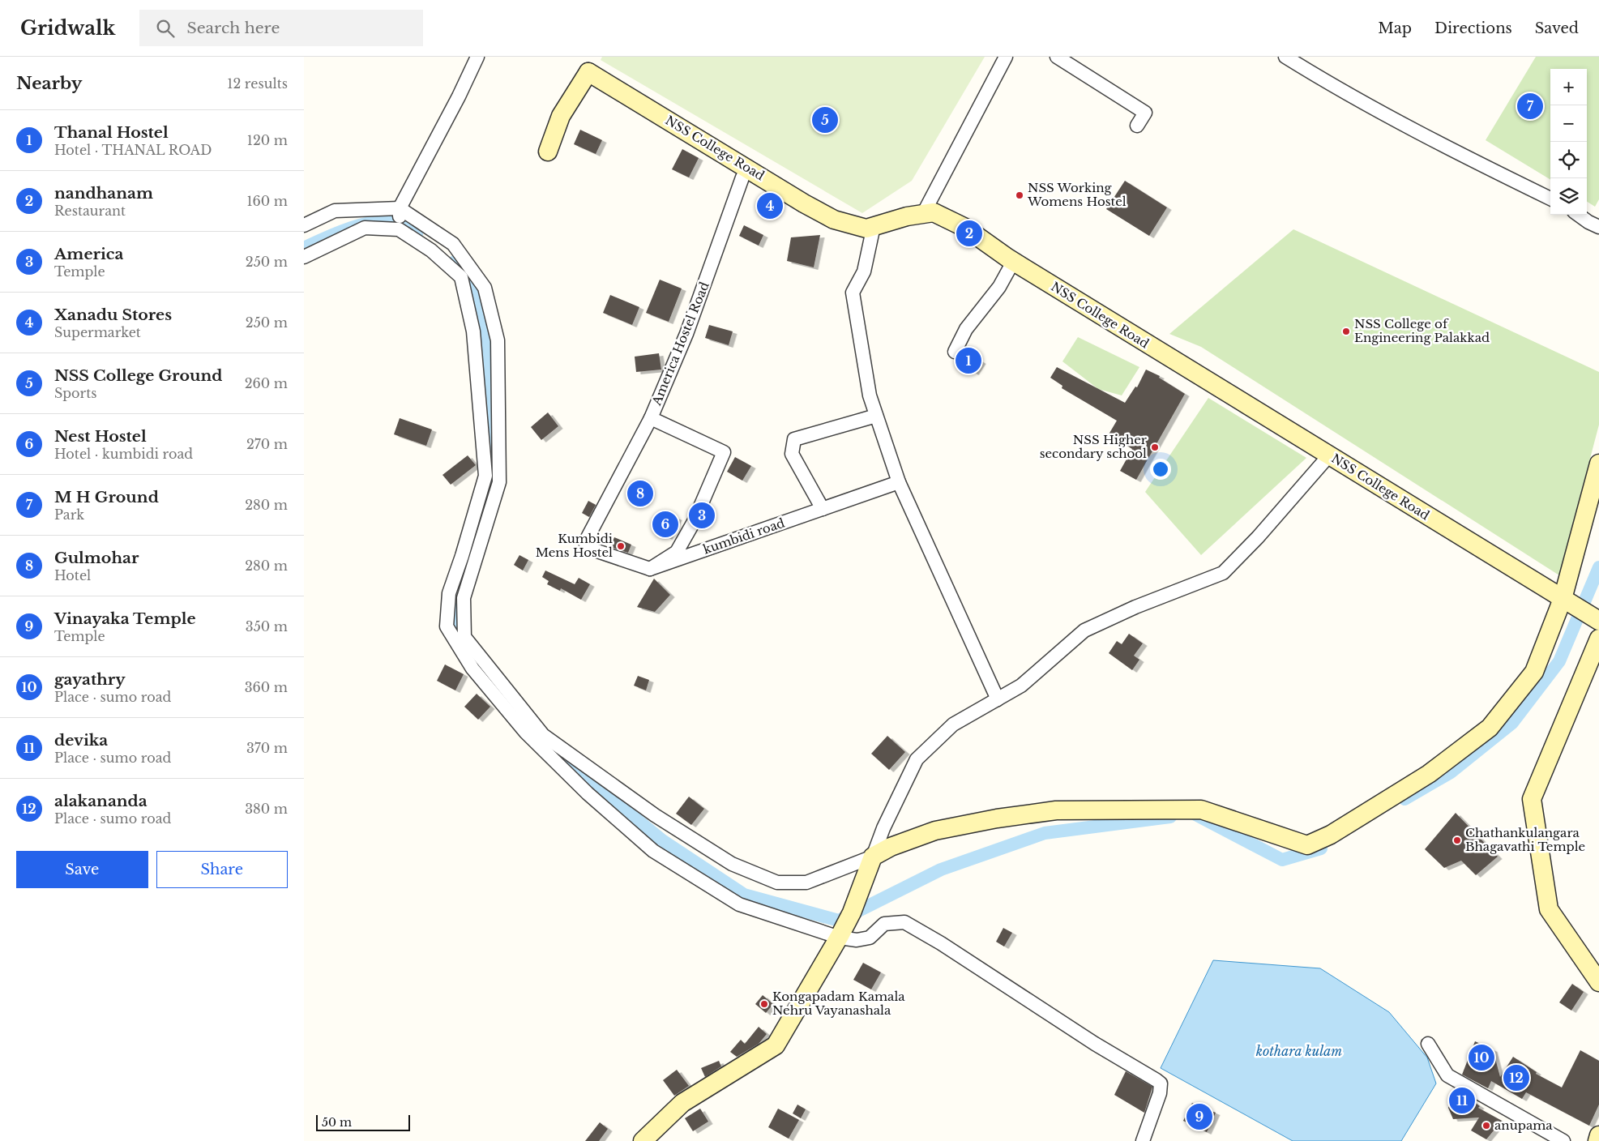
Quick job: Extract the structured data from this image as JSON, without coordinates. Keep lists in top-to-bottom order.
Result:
{
  "streets": {
    "main road": ["NSS College Road"],
    "street": ["America Hostel Road", "kumbidi road"]
  },
  "crossings": [
    ["NSS College Road", "America Hostel Road"],
    ["America Hostel Road", "kumbidi road"]
  ],
  "water": ["kothara kulam"],
  "places": [
    "NSS Working Womens Hostel",
    "NSS College of Engineering Palakkad",
    "NSS Higher secondary school",
    "Kumbidi Mens Hostel",
    "Chathankulangara Bhagavathi Temple",
    "Kongapadam Kamala Nehru Vayanashala",
    "anupama"
  ],
  "scale_bar": "50 m",
  "page": {
    "header": "Gridwalk",
    "search": "Search here",
    "nav": ["Map", "Directions", "Saved"],
    "heading": ["Nearby", "12 results"],
    "map_buttons": ["+", "−"],
    "pins": [
      "7",
      "5",
      "4",
      "2",
      "1",
      "8",
      "3",
      "6",
      "10",
      "12",
      "11",
      "9"
    ],
    "list": [
      {
        "mark": "1",
        "name": "Thanal Hostel",
        "note": "Hotel · THANAL ROAD",
        "value": "120 m"
      },
      {
        "mark": "2",
        "name": "nandhanam",
        "note": "Restaurant",
        "value": "160 m"
      },
      {
        "mark": "3",
        "name": "America",
        "note": "Temple",
        "value": "250 m"
      },
      {
        "mark": "4",
        "name": "Xanadu Stores",
        "note": "Supermarket",
        "value": "250 m"
      },
      {
        "mark": "5",
        "name": "NSS College Ground",
        "note": "Sports",
        "value": "260 m"
      },
      {
        "mark": "6",
        "name": "Nest Hostel",
        "note": "Hotel · kumbidi road",
        "value": "270 m"
      },
      {
        "mark": "7",
        "name": "M H Ground",
        "note": "Park",
        "value": "280 m"
      },
      {
        "mark": "8",
        "name": "Gulmohar",
        "note": "Hotel",
        "value": "280 m"
      },
      {
        "mark": "9",
        "name": "Vinayaka Temple",
        "note": "Temple",
        "value": "350 m"
      },
      {
        "mark": "10",
        "name": "gayathry",
        "note": "Place · sumo road",
        "value": "360 m"
      },
      {
        "mark": "11",
        "name": "devika",
        "note": "Place · sumo road",
        "value": "370 m"
      },
      {
        "mark": "12",
        "name": "alakananda",
        "note": "Place · sumo road",
        "value": "380 m"
      }
    ],
    "buttons": ["Save", "Share"],
    "scale": "50 m"
  }
}
